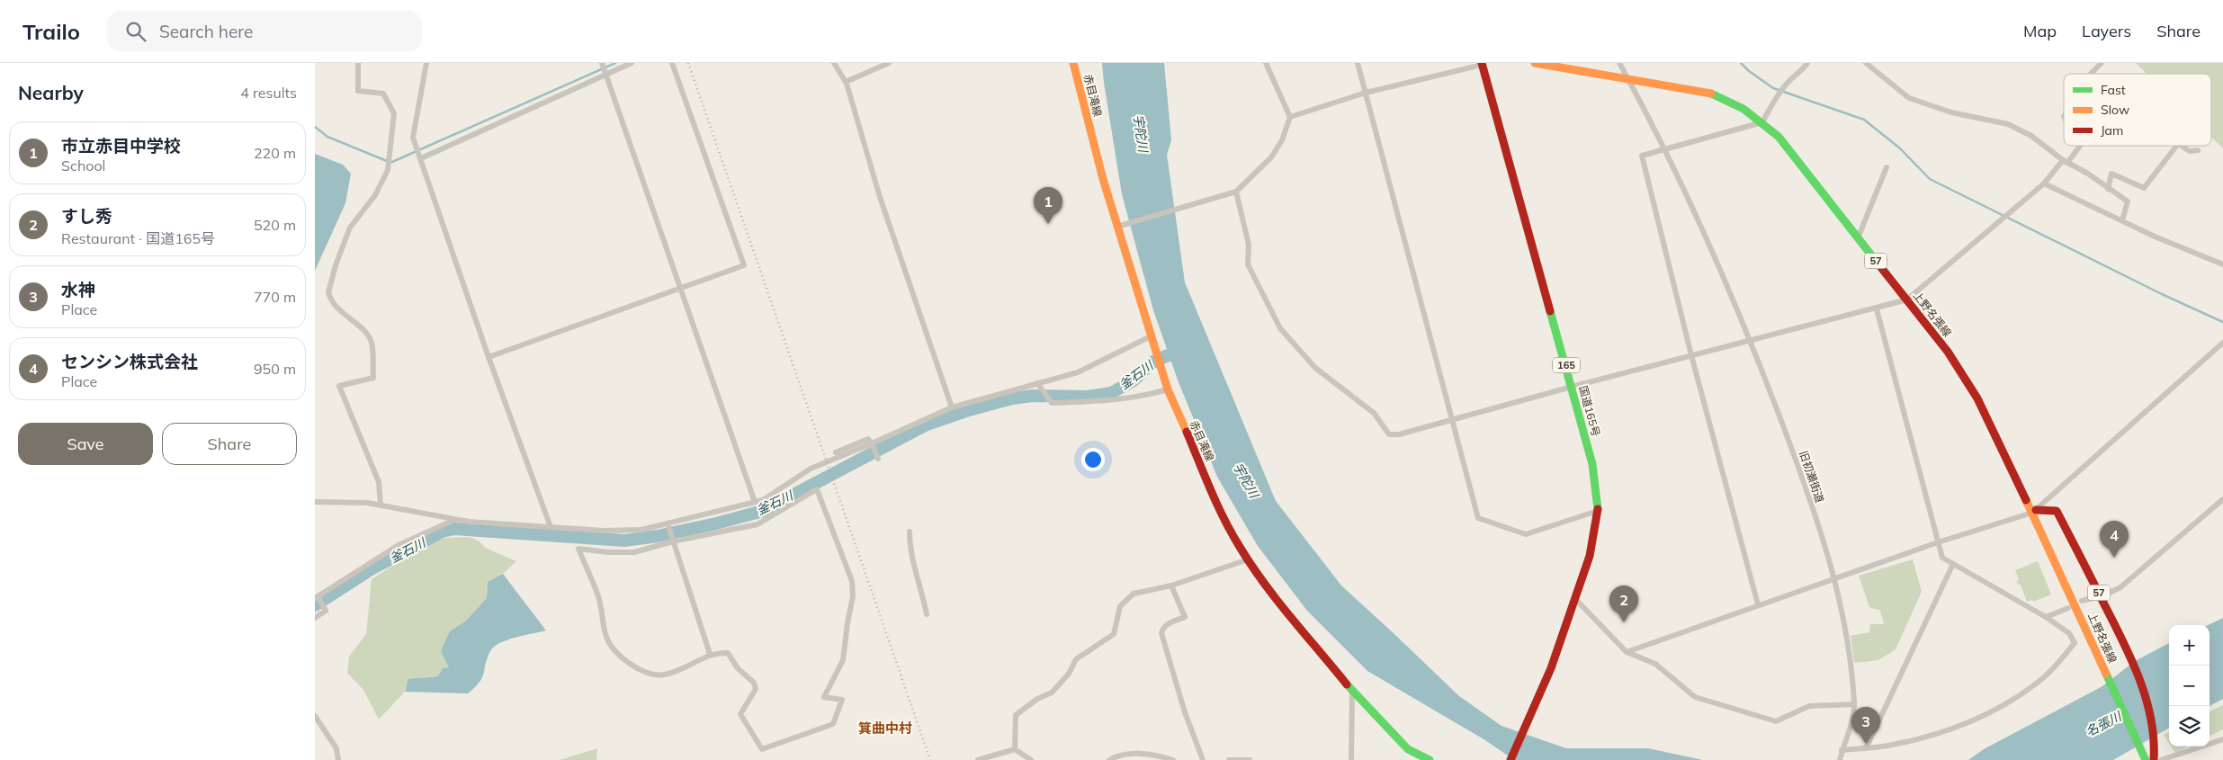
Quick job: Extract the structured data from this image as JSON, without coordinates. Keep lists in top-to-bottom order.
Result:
{
  "streets": {
    "main road": [
      "赤目滝線",
      "57",
      "上野名張線",
      "165",
      "国道165号"
    ],
    "street": ["旧初瀬街道"]
  },
  "crossings": [
    ["57", "上野名張線"],
    ["上野名張線", "旧初瀬街道"]
  ],
  "districts": ["箕曲中村"],
  "water": ["宇陀川", "釜石川", "名張川"],
  "legend": ["Fast", "Slow", "Jam"],
  "page": {
    "header": "Trailo",
    "search": "Search here",
    "nav": ["Map", "Layers", "Share"],
    "heading": ["Nearby", "4 results"],
    "list": [
      {
        "mark": "1",
        "name": "市立赤目中学校",
        "note": "School",
        "value": "220 m"
      },
      {
        "mark": "2",
        "name": "すし秀",
        "note": "Restaurant · 国道165号",
        "value": "520 m"
      },
      {
        "mark": "3",
        "name": "水神",
        "note": "Place",
        "value": "770 m"
      },
      {
        "mark": "4",
        "name": "センシン株式会社",
        "note": "Place",
        "value": "950 m"
      }
    ],
    "pins": [
      "1",
      "4",
      "2",
      "3"
    ],
    "buttons": ["Save", "Share"],
    "map_buttons": ["+", "−"]
  }
}
